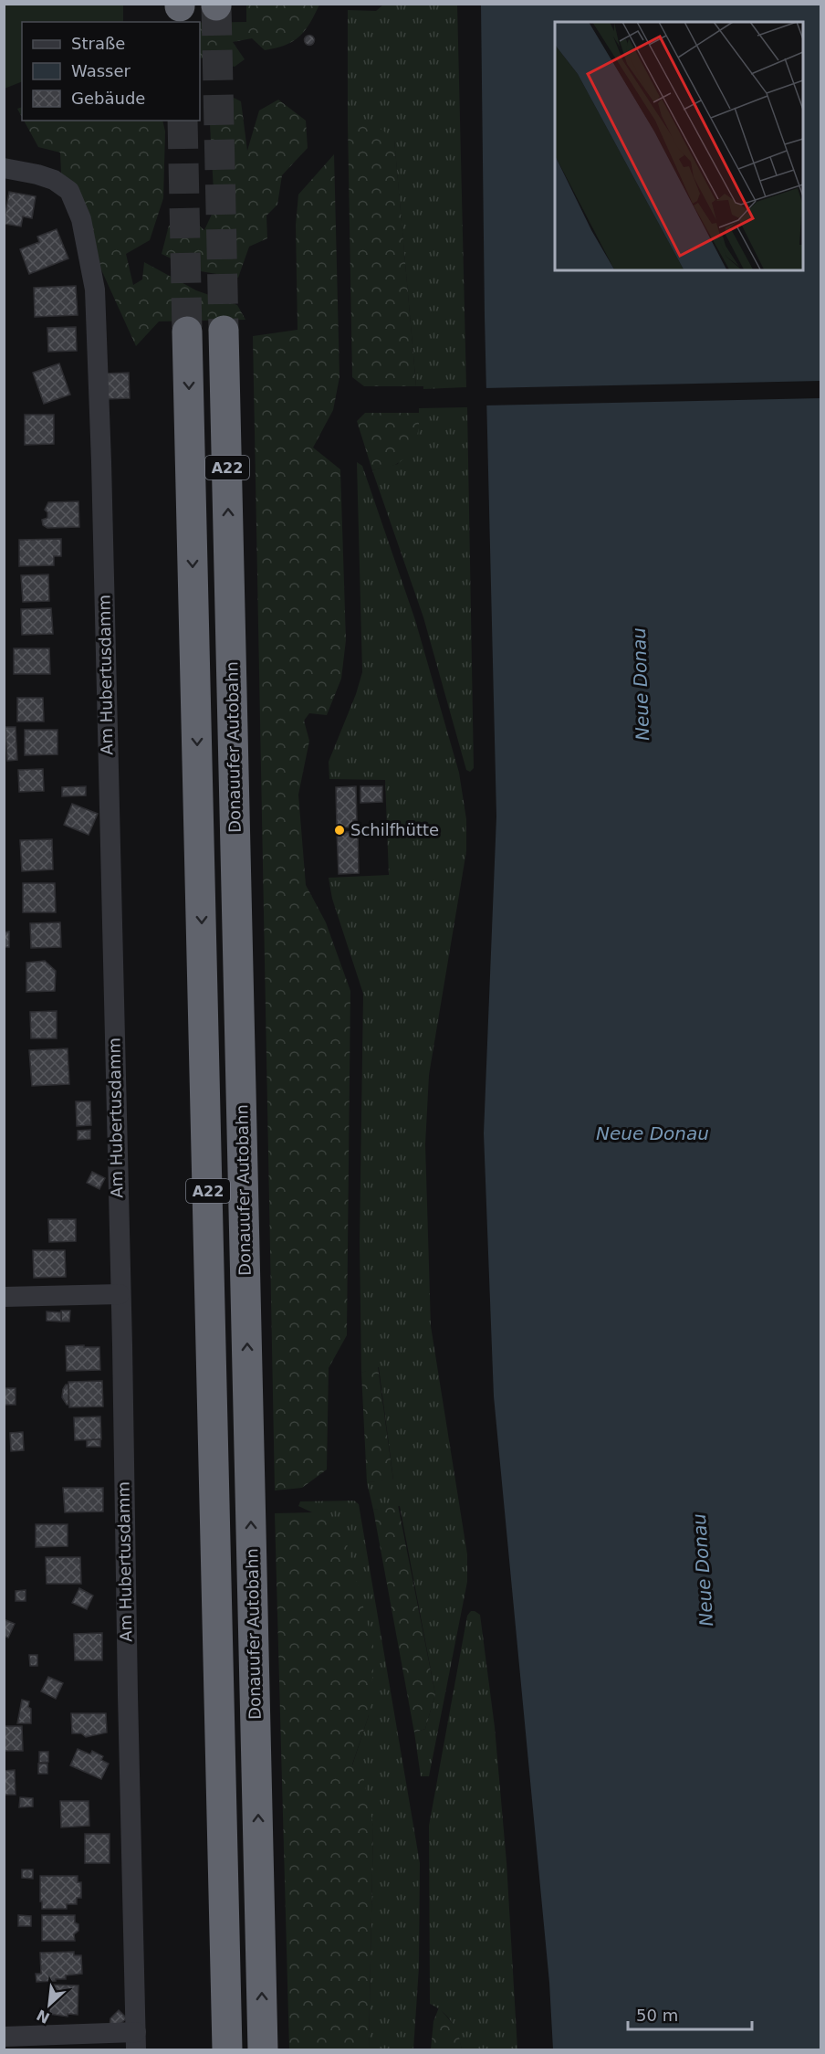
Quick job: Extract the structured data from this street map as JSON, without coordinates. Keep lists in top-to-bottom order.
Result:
{
  "streets": {
    "highway": ["A22", "Donauufer Autobahn"],
    "street": ["Am Hubertusdamm"]
  },
  "water": ["Neue Donau"],
  "places": ["Schilfhütte"],
  "legend": ["Straße", "Wasser", "Gebäude"],
  "scale_bar": "50 m",
  "north": "bottom left"
}
